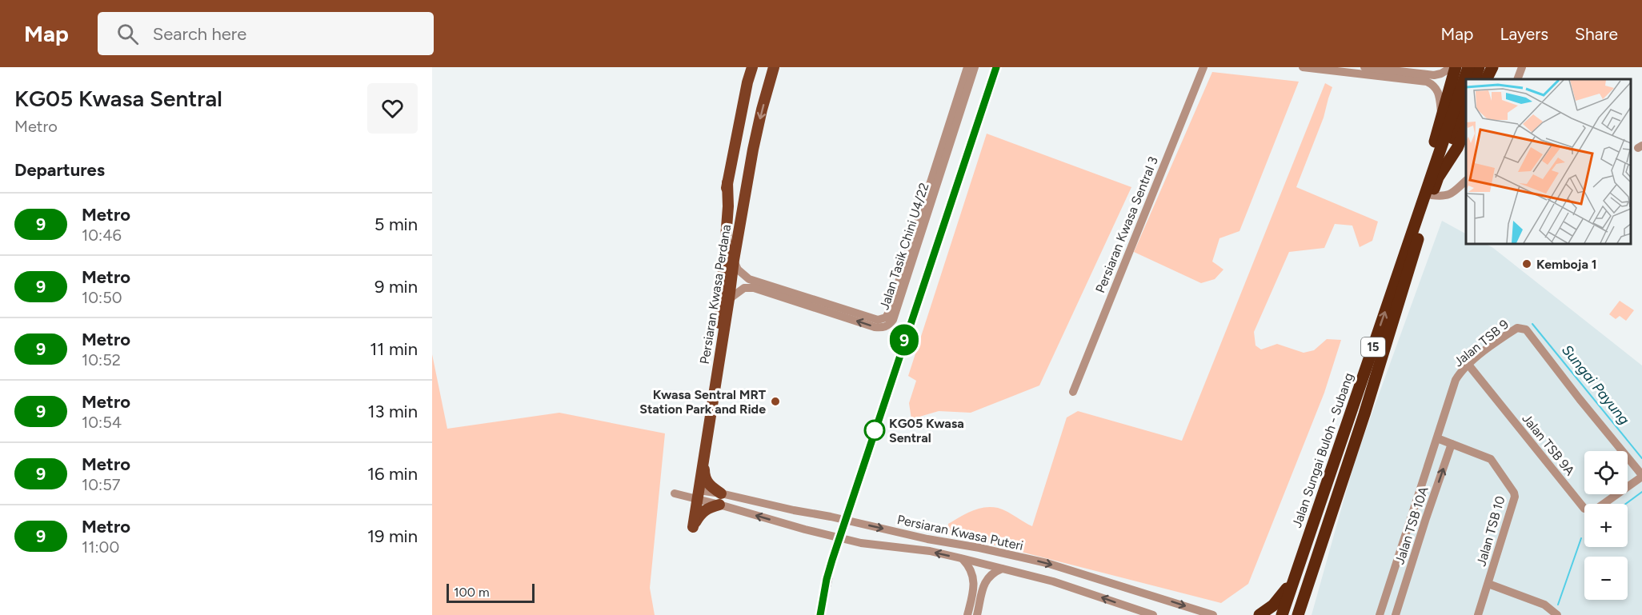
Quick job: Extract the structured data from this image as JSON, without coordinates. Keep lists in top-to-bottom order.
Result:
{
  "streets": {
    "highway": ["15", "Jalan Sungai Buloh - Subang"],
    "main road": ["Persiaran Kwasa Perdana"],
    "street": [
      "Persiaran Kwasa Sentral 3",
      "Jalan Tasik Chini U4/22",
      "Jalan TSB 9",
      "Jalan TSB 9A",
      "Jalan TSB 10A",
      "Jalan TSB 10",
      "Persiaran Kwasa Puteri"
    ]
  },
  "crossings": [
    ["Jalan Tasik Chini U4/22", "Persiaran Kwasa Perdana"],
    ["Persiaran Kwasa Perdana", "Persiaran Kwasa Puteri"],
    ["Jalan TSB 9", "Jalan TSB 9A"],
    ["Jalan TSB 9", "Jalan TSB 10"],
    ["Jalan TSB 10A", "Jalan TSB 10"]
  ],
  "one_way": ["Jalan TSB 10A"],
  "water": ["Sungai Payung"],
  "places": ["Kemboja 1", "Kwasa Sentral MRT Station Park and Ride", "KG05 Kwasa Sentral"],
  "lines": ["metro line 9"],
  "scale_bar": "100 m",
  "page": {
    "header": "Map",
    "search": "Search here",
    "nav": ["Map", "Layers", "Share"],
    "heading": [
      ["KG05 Kwasa Sentral", "Metro"],
      "Departures"
    ],
    "on_map": "9",
    "list": [
      {
        "mark": "9",
        "name": "Metro",
        "note": "10:46",
        "value": "5 min"
      },
      {
        "mark": "9",
        "name": "Metro",
        "note": "10:50",
        "value": "9 min"
      },
      {
        "mark": "9",
        "name": "Metro",
        "note": "10:52",
        "value": "11 min"
      },
      {
        "mark": "9",
        "name": "Metro",
        "note": "10:54",
        "value": "13 min"
      },
      {
        "mark": "9",
        "name": "Metro",
        "note": "10:57",
        "value": "16 min"
      },
      {
        "mark": "9",
        "name": "Metro",
        "note": "11:00",
        "value": "19 min"
      }
    ],
    "map_buttons": ["+", "−"],
    "scale": "100 m"
  }
}
